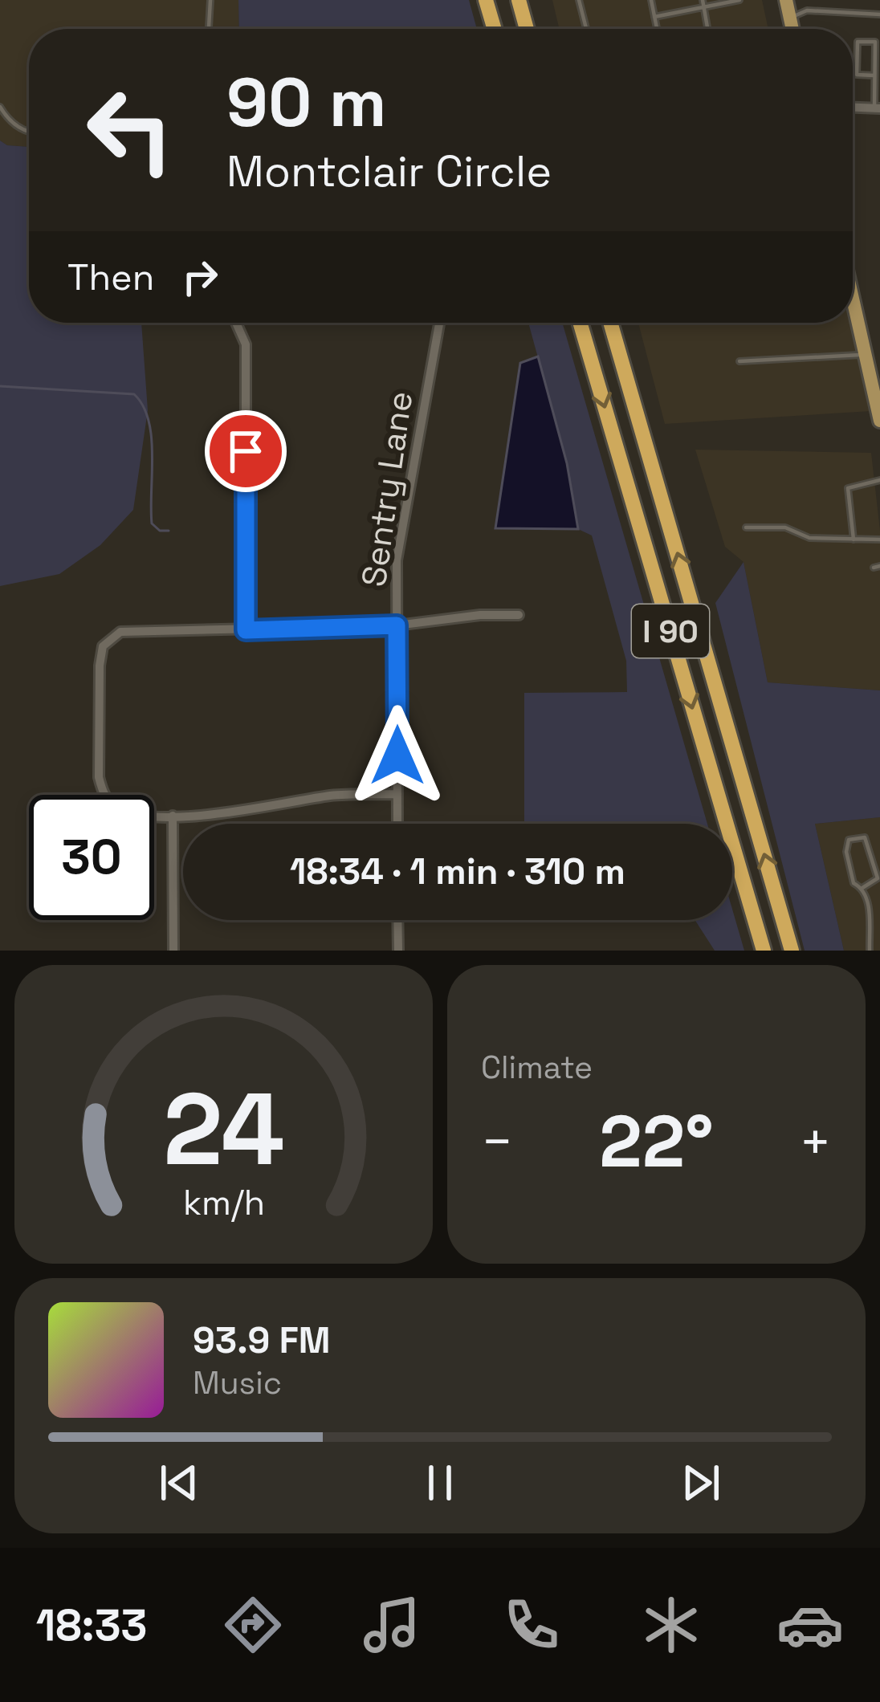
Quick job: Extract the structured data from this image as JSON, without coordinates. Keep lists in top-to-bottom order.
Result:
{
  "streets": {
    "highway": ["I 90"],
    "street": ["Sentry Lane"]
  },
  "page": {
    "turn": ["90 m", "Montclair Circle"],
    "then": "Then",
    "limit": "30",
    "trip": "18:34 · 1 min · 310 m",
    "tile": "Climate",
    "heat": ["−", "22°", "+"],
    "song": ["93.9 FM", "Music"],
    "tabs": "18:33",
    "gauge": ["24", "km/h"]
  }
}
